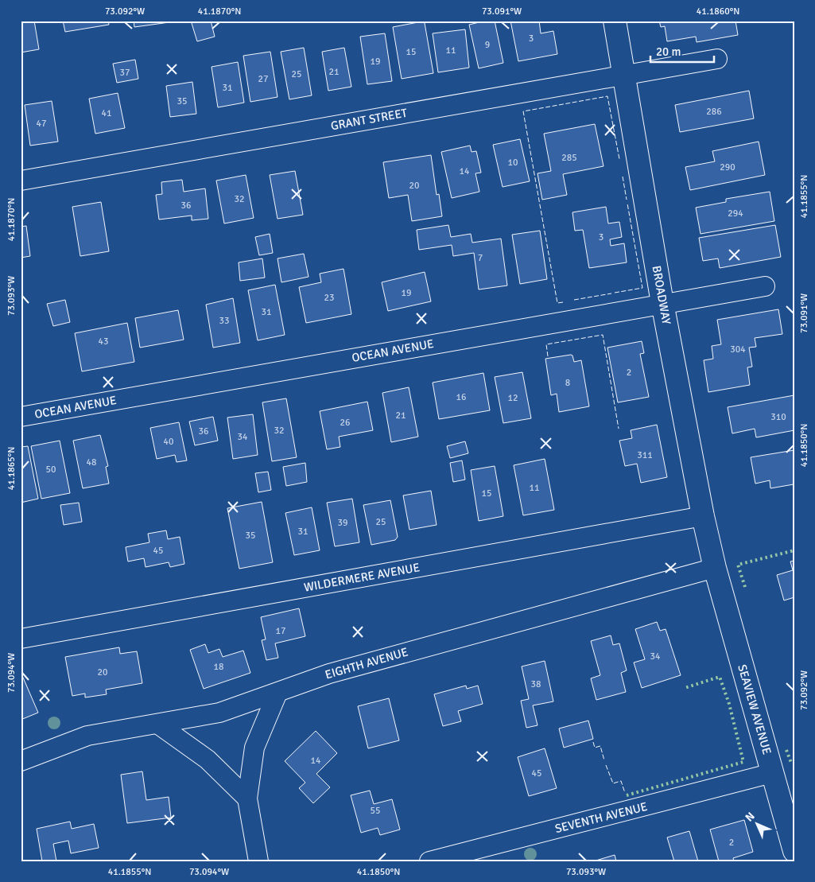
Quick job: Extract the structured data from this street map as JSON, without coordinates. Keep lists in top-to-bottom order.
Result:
{
  "streets": {
    "street": [
      "GRANT STREET",
      "BROADWAY",
      "OCEAN AVENUE",
      "WILDERMERE AVENUE",
      "EIGHTH AVENUE",
      "SEAVIEW AVENUE",
      "SEVENTH AVENUE"
    ]
  },
  "crossings": [
    ["GRANT STREET", "BROADWAY"],
    ["BROADWAY", "OCEAN AVENUE"],
    ["BROADWAY", "WILDERMERE AVENUE"],
    ["BROADWAY", "EIGHTH AVENUE"],
    ["BROADWAY", "SEAVIEW AVENUE"],
    ["EIGHTH AVENUE", "SEAVIEW AVENUE"],
    ["SEAVIEW AVENUE", "SEVENTH AVENUE"]
  ],
  "house_numbers": [
    "3",
    "9",
    "11",
    "15",
    "19",
    "21",
    "37",
    "25",
    "27",
    "31",
    "35",
    "286",
    "41",
    "47",
    "285",
    "10",
    "290",
    "14",
    "20",
    "32",
    "36",
    "294",
    "3",
    "7",
    "19",
    "23",
    "31",
    "33",
    "43",
    "304",
    "2",
    "8",
    "16",
    "12",
    "21",
    "310",
    "26",
    "32",
    "36",
    "34",
    "40",
    "311",
    "48",
    "50",
    "11",
    "15",
    "25",
    "39",
    "31",
    "35",
    "45",
    "17",
    "34",
    "18",
    "20",
    "38",
    "14",
    "45",
    "55",
    "2"
  ],
  "scale_bar": "20 m",
  "north": "top left",
  "coordinates": [
    "73.092°W",
    "41.1870°N",
    "73.091°W",
    "41.1860°N",
    "41.1855°N",
    "73.093°W",
    "41.1850°N",
    "41.1865°N",
    "73.094°W"
  ]
}
